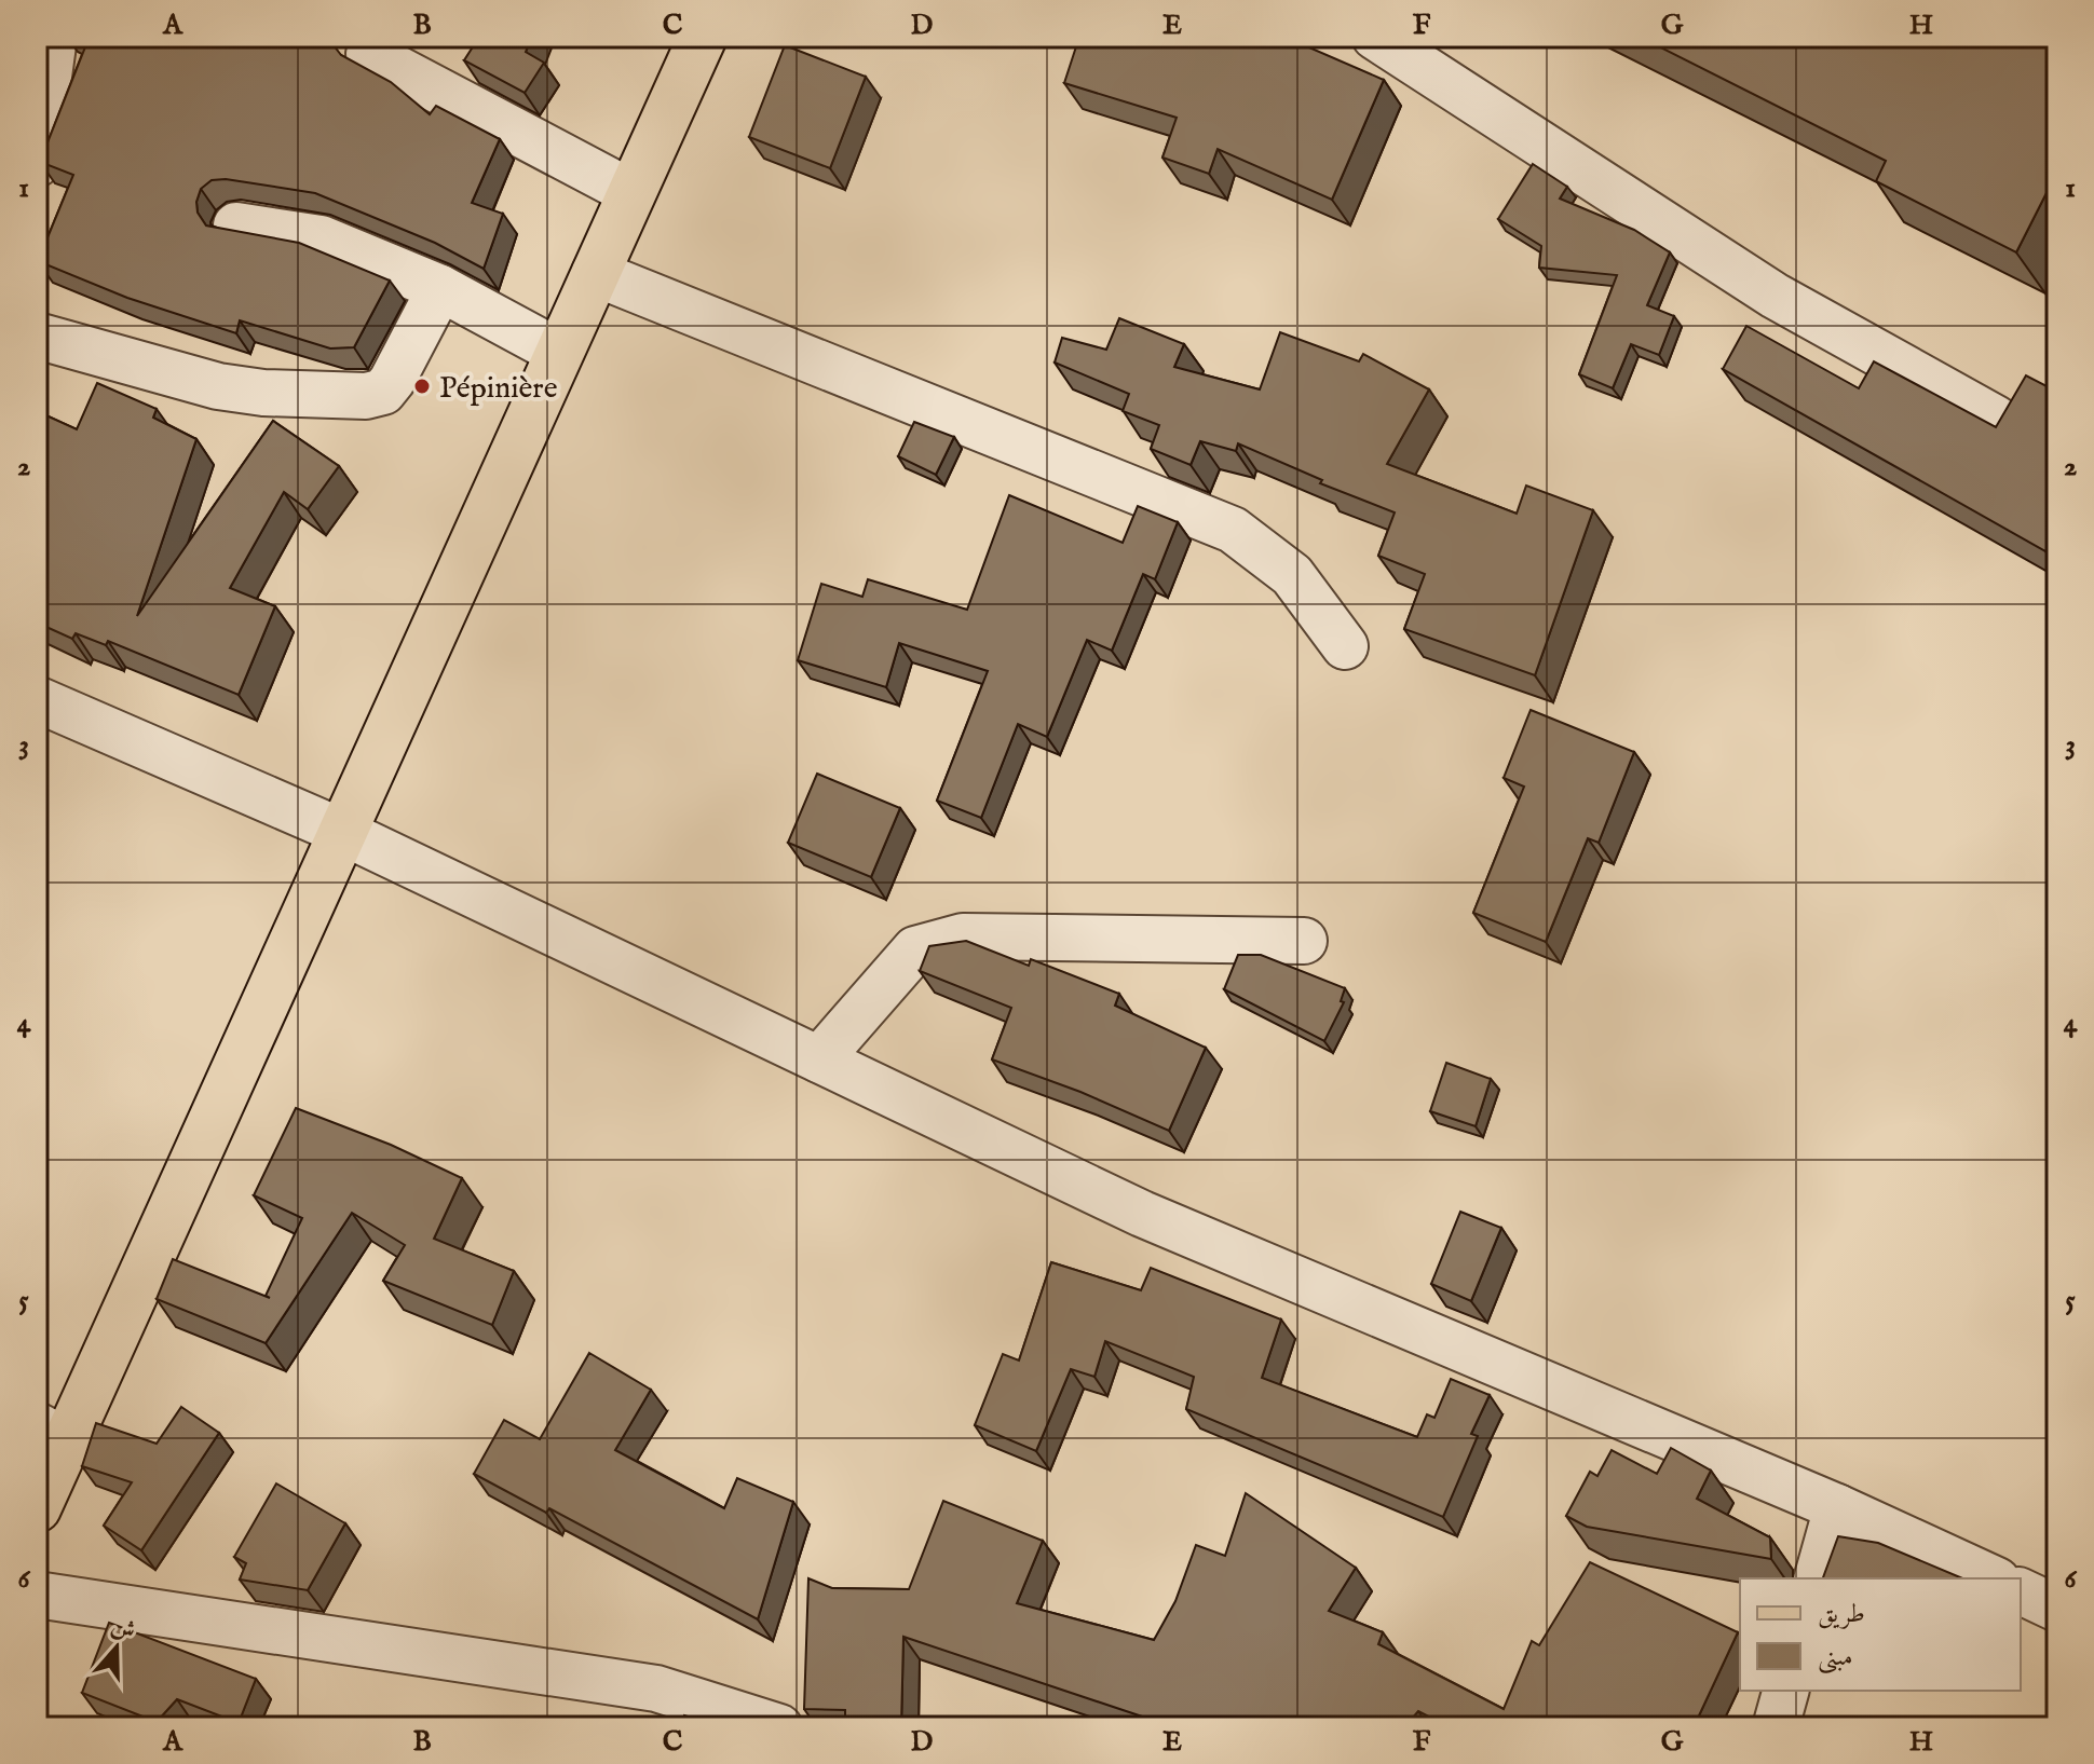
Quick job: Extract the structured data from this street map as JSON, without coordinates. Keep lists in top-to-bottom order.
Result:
{
  "places": ["Pépinière"],
  "legend": ["طريق", "مبنى"],
  "north": "top",
  "grid": {
    "columns": [
      "A",
      "B",
      "C",
      "D",
      "E",
      "F",
      "G",
      "H"
    ],
    "rows": [
      "1",
      "2",
      "3",
      "4",
      "5",
      "6"
    ]
  }
}
